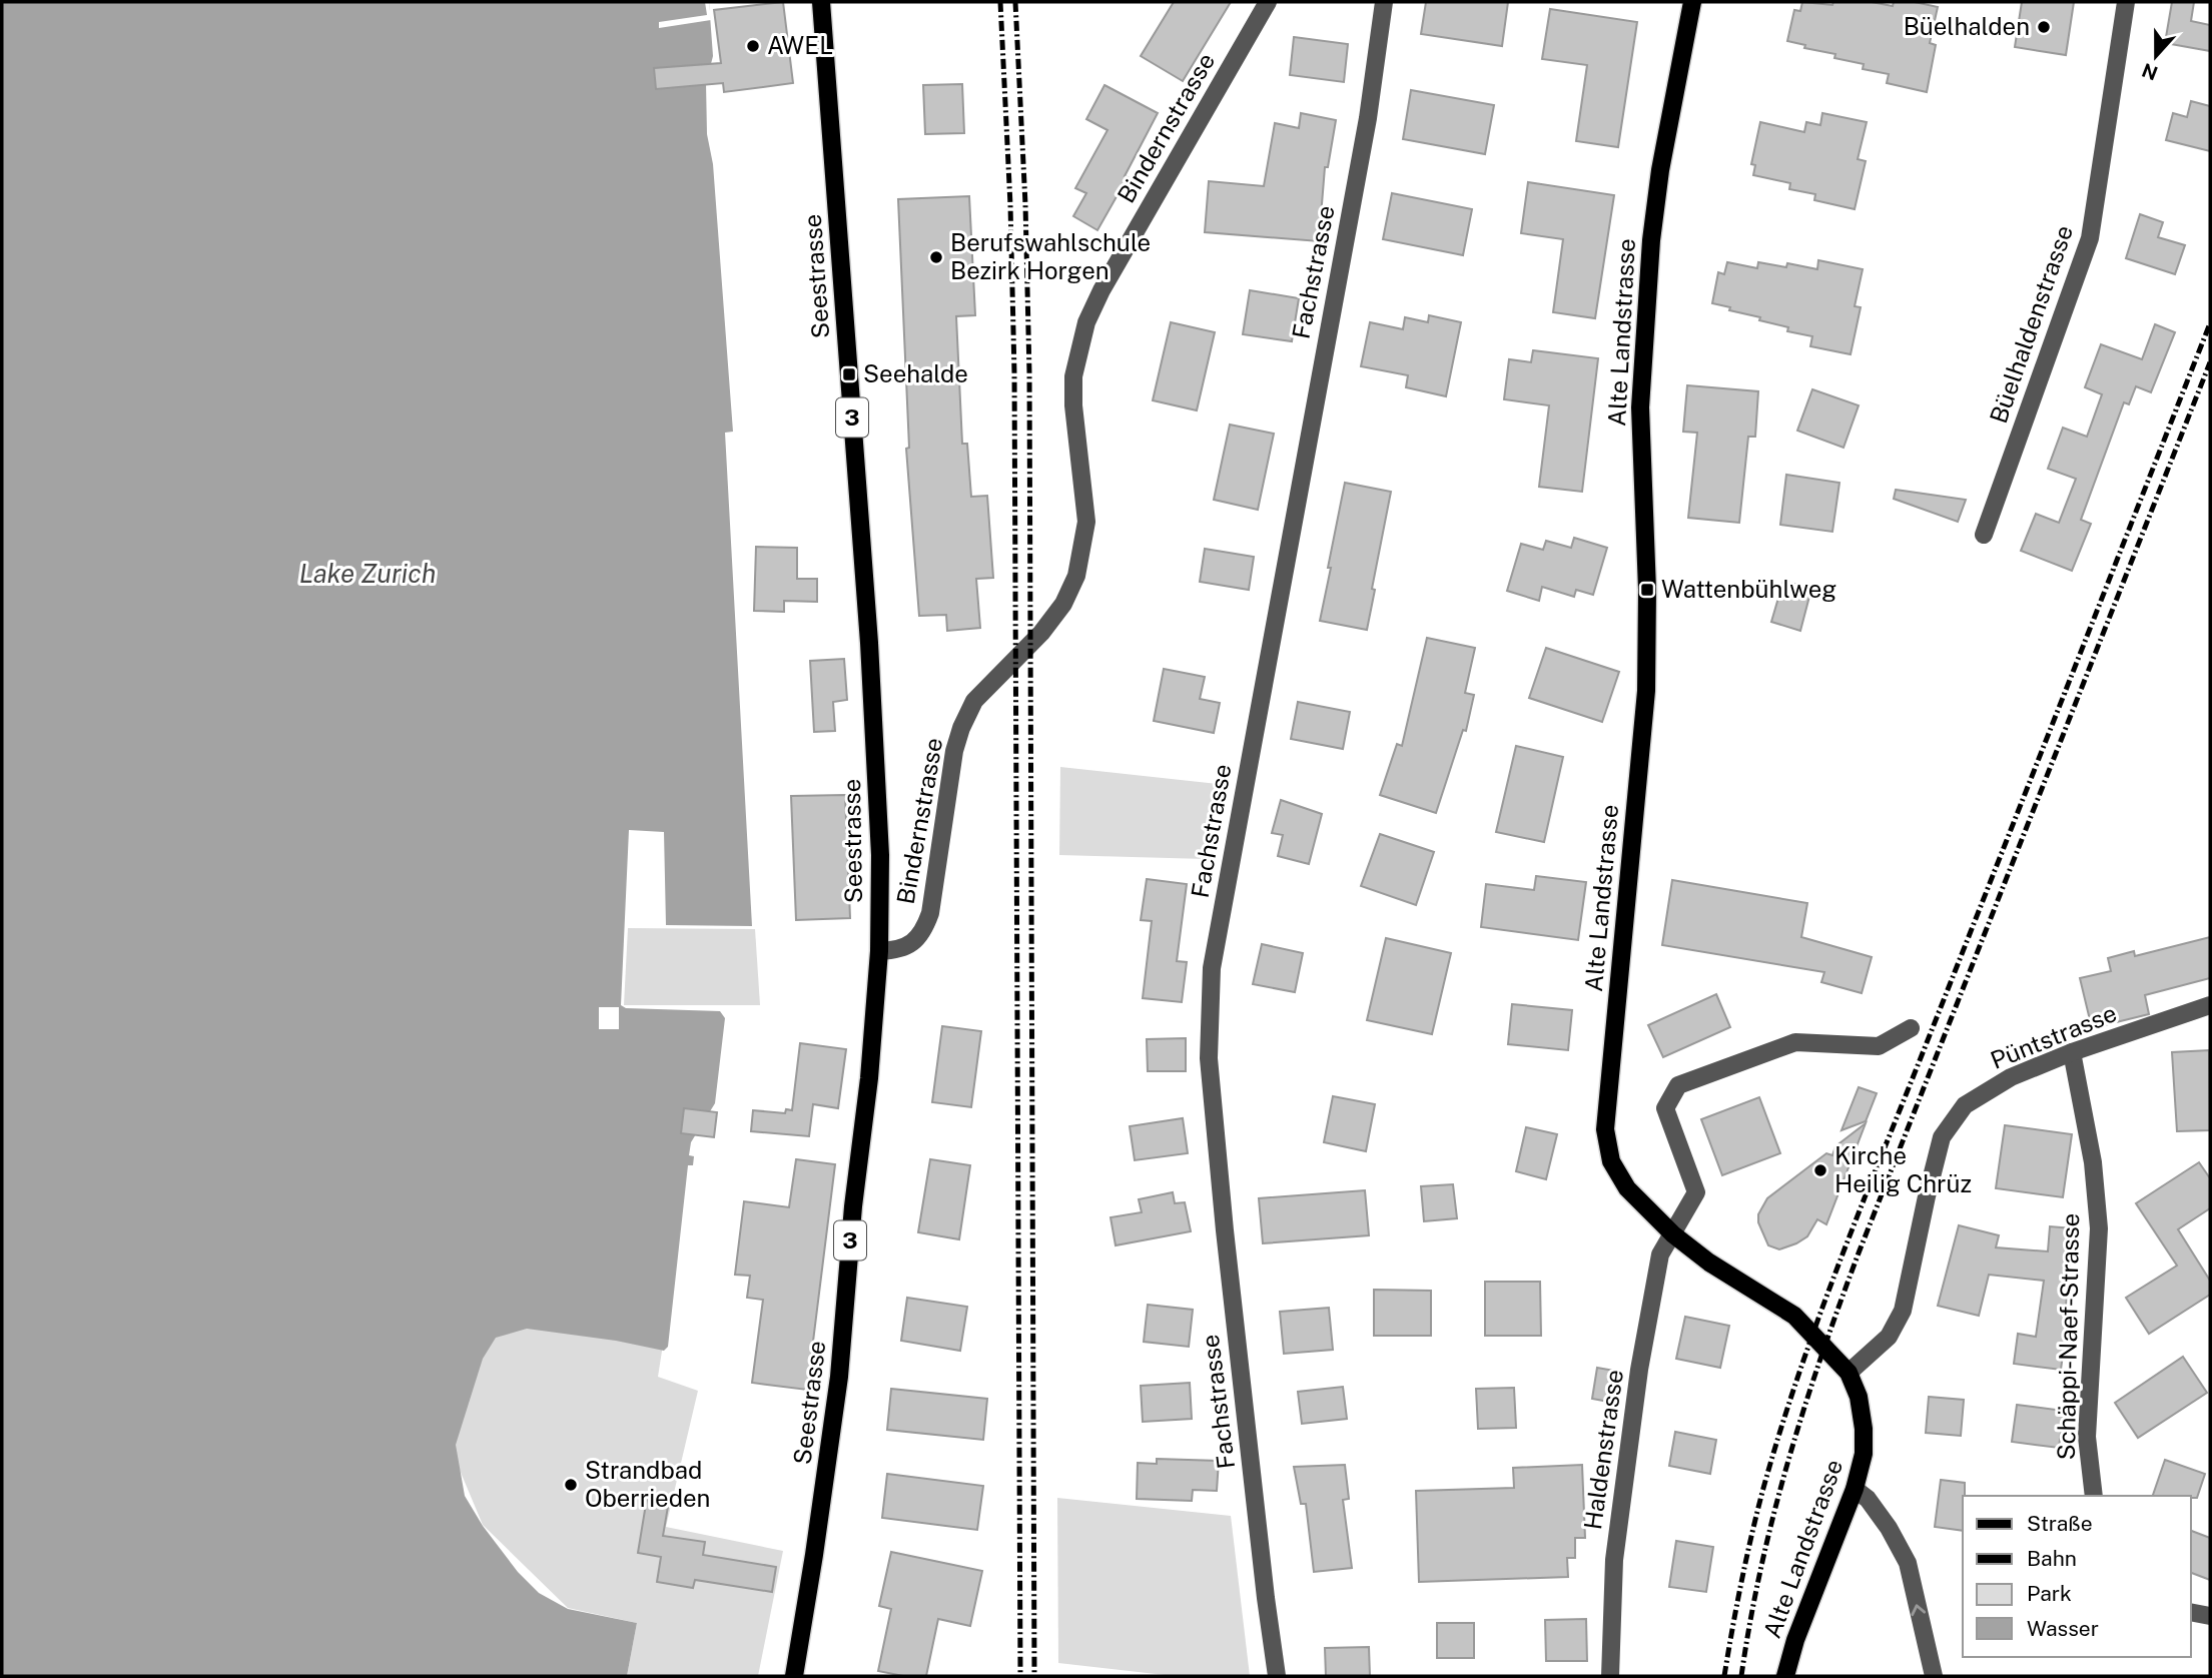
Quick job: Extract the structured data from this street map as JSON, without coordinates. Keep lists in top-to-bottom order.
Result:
{
  "streets": {
    "main road": ["Seestrasse", "Alte Landstrasse", "3"],
    "street": [
      "Bindernstrasse",
      "Fachstrasse",
      "Büelhaldenstrasse",
      "Püntstrasse",
      "Schäppi-Naef-Strasse",
      "Haldenstrasse"
    ]
  },
  "crossings": [
    ["Bindernstrasse", "Seestrasse"],
    ["Alte Landstrasse", "Püntstrasse"],
    ["Alte Landstrasse", "Haldenstrasse"],
    ["Püntstrasse", "Schäppi-Naef-Strasse"]
  ],
  "water": ["Lake Zurich"],
  "places": {
    "other": [
      "Büelhalden",
      "AWEL",
      "Berufswahlschule Bezirk Horgen",
      "Kirche Heilig Chrüz",
      "Strandbad Oberrieden"
    ],
    "transit": ["Seehalde", "Wattenbühlweg"]
  },
  "legend": [
    "Straße",
    "Bahn",
    "Park",
    "Wasser"
  ],
  "north": "bottom"
}
